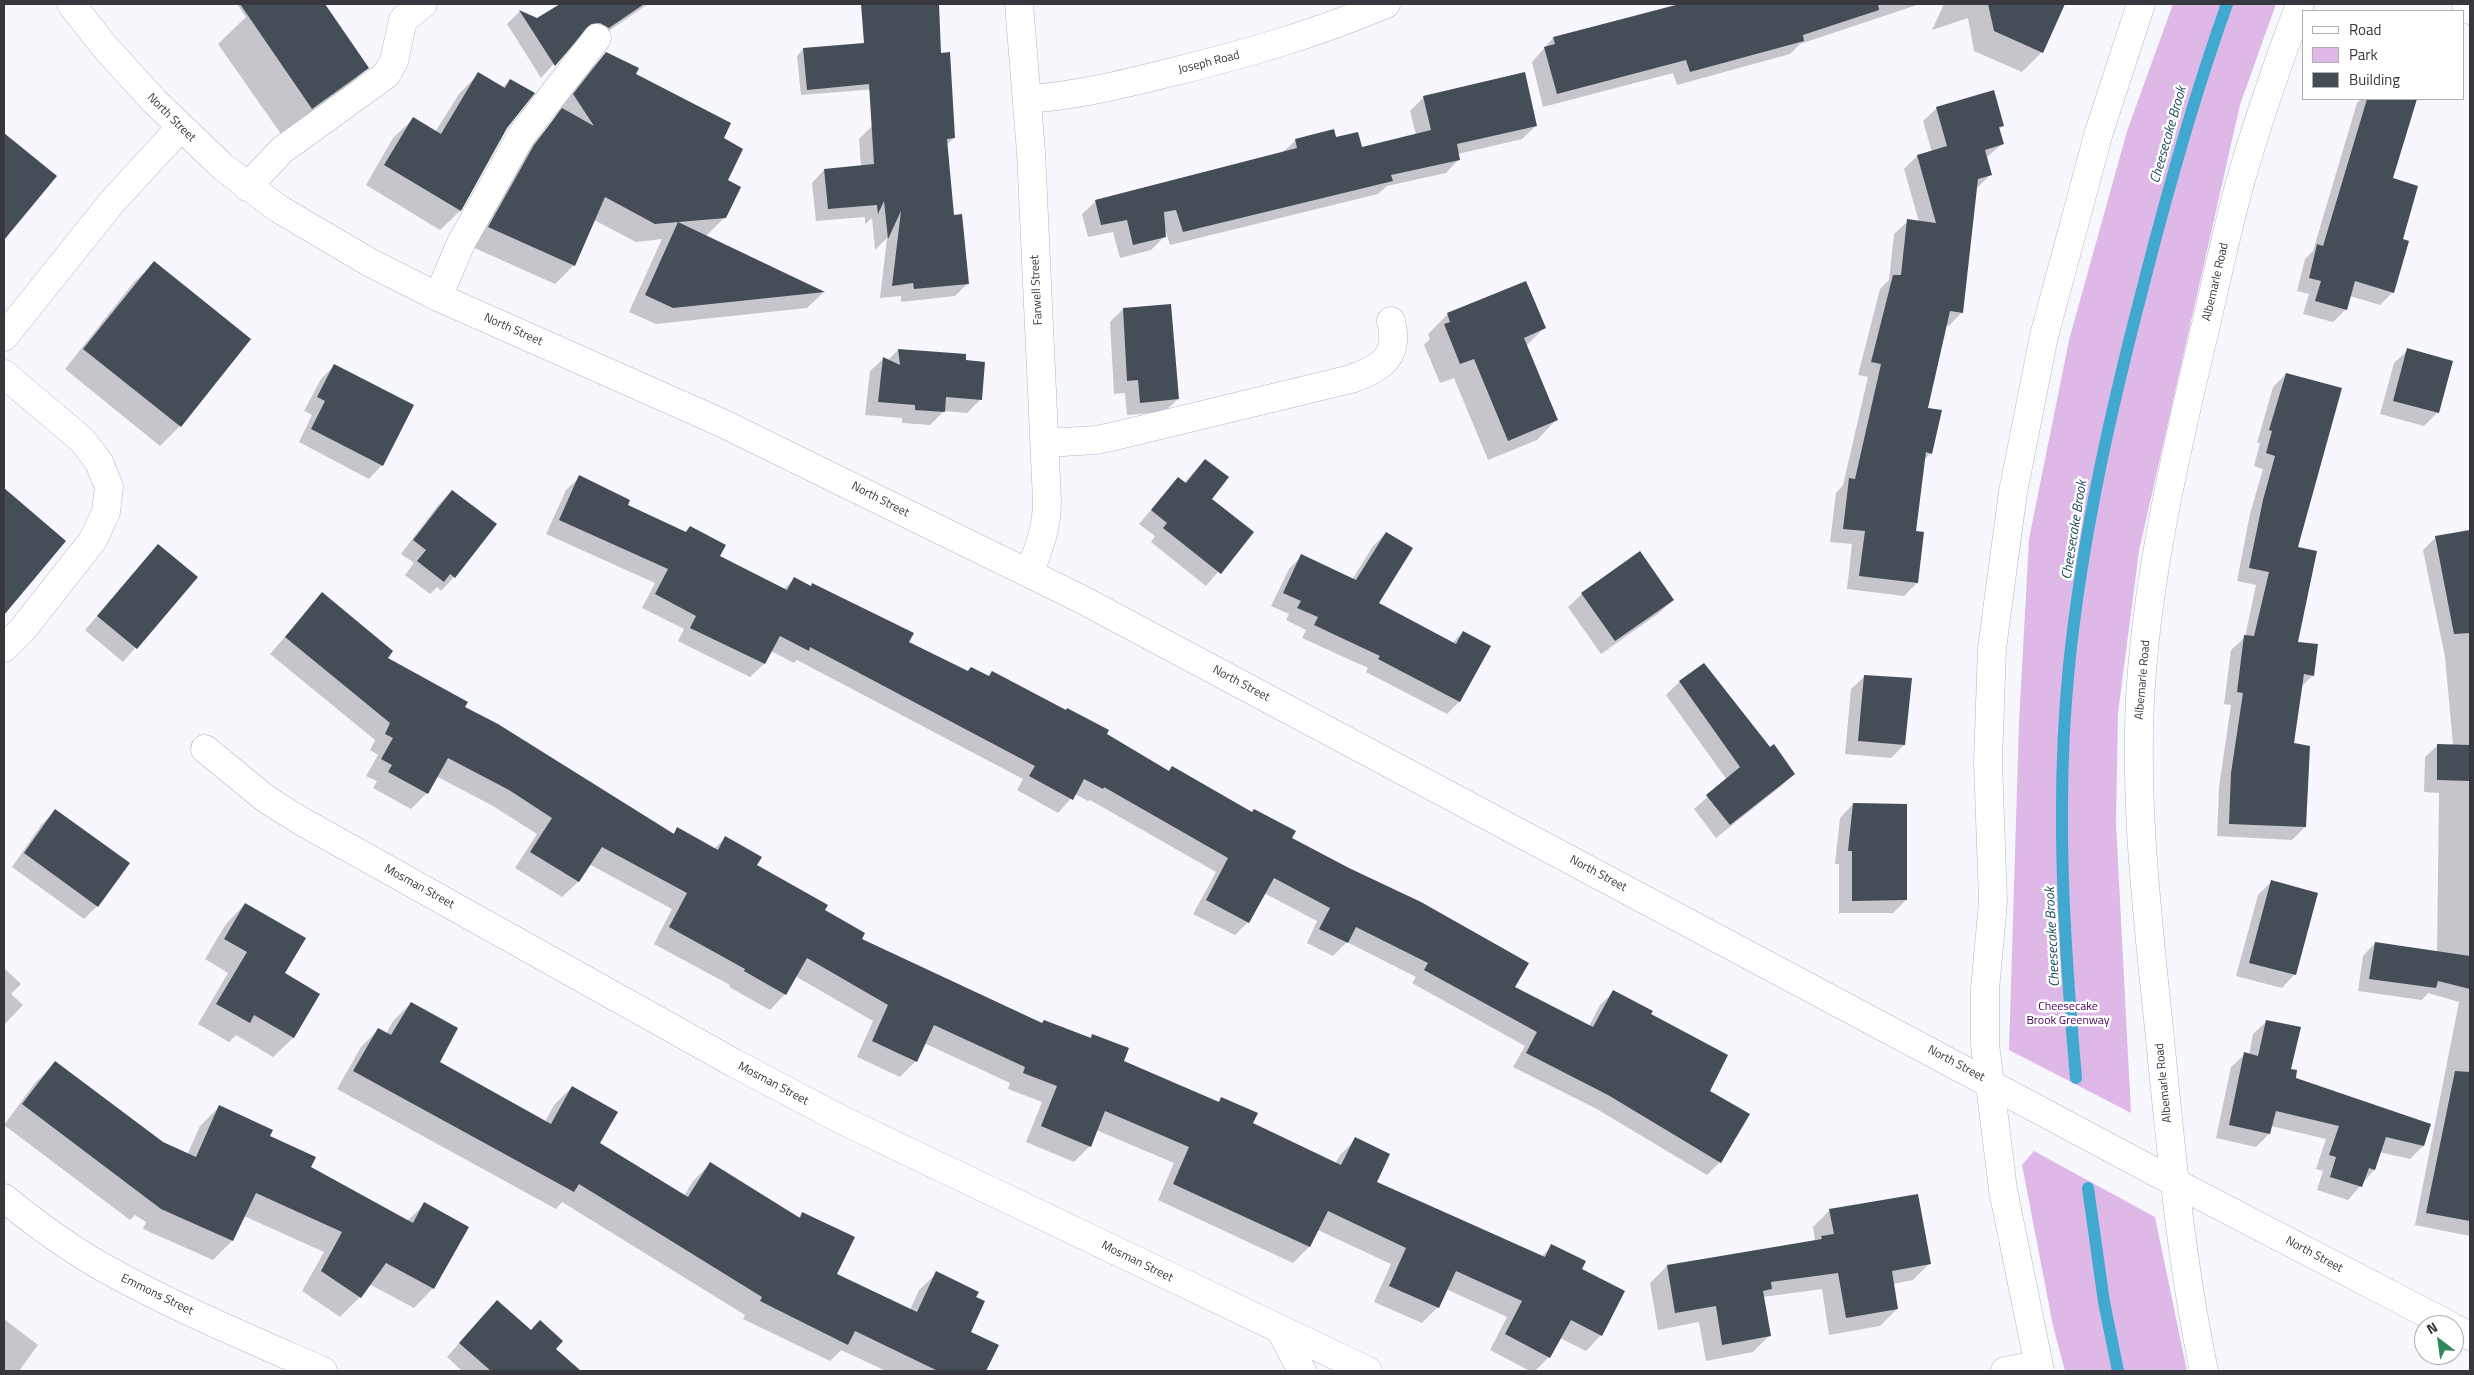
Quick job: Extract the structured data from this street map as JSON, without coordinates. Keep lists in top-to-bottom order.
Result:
{
  "streets": {
    "street": [
      "Joseph Road",
      "North Street",
      "Albemarle Road",
      "Farwell Street",
      "Mosman Street",
      "Emmons Street"
    ]
  },
  "crossings": [
    ["Joseph Road", "Farwell Street"],
    ["North Street", "Albemarle Road"],
    ["North Street", "Farwell Street"]
  ],
  "water": ["Cheesecake Brook"],
  "parks": ["Cheesecake Brook Greenway"],
  "legend": ["Road", "Park", "Building"],
  "north": "top left"
}
